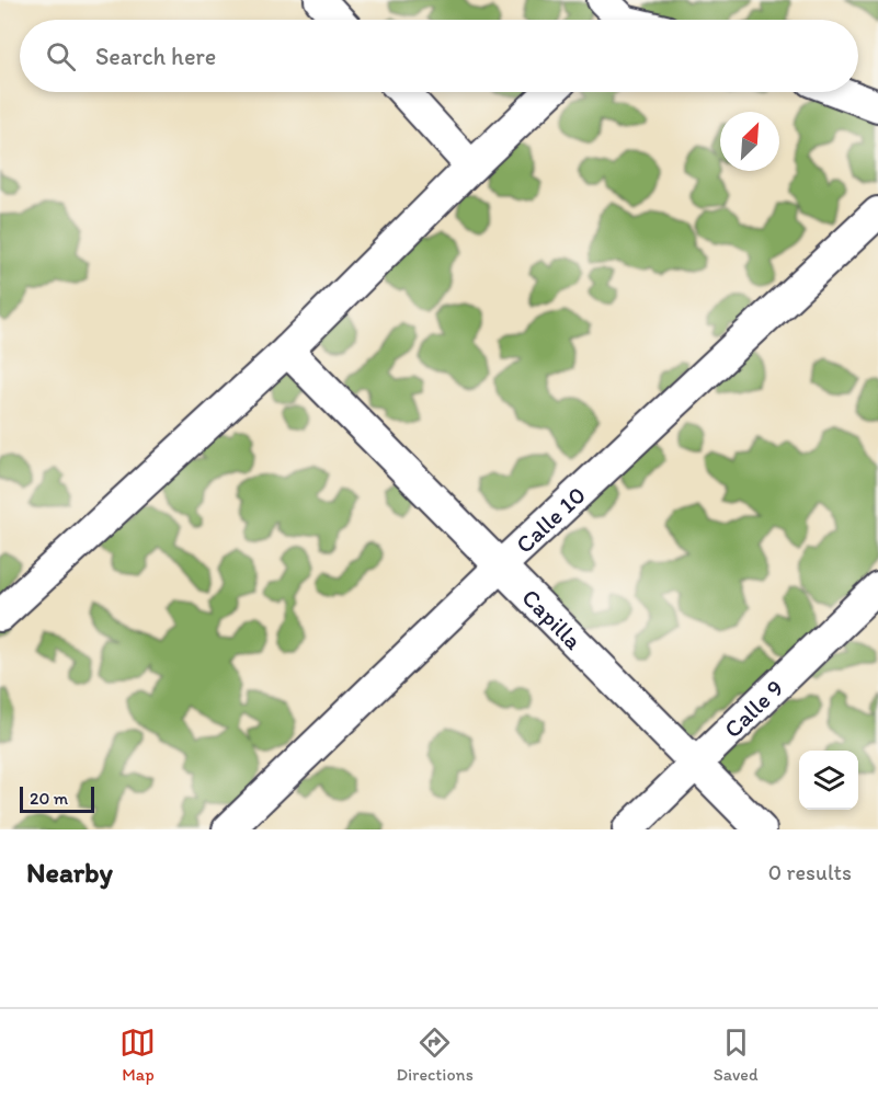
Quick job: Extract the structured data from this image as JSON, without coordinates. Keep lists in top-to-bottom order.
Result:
{
  "streets": {
    "street": ["Calle 10", "Capilla", "Calle 9"]
  },
  "crossings": [
    ["Calle 10", "Capilla"],
    ["Capilla", "Calle 9"]
  ],
  "scale_bar": "20 m",
  "north": "top right",
  "page": {
    "search": "Search here",
    "scale": "20 m",
    "heading": ["Nearby", "0 results"],
    "nav": ["Map", "Directions", "Saved"]
  }
}
